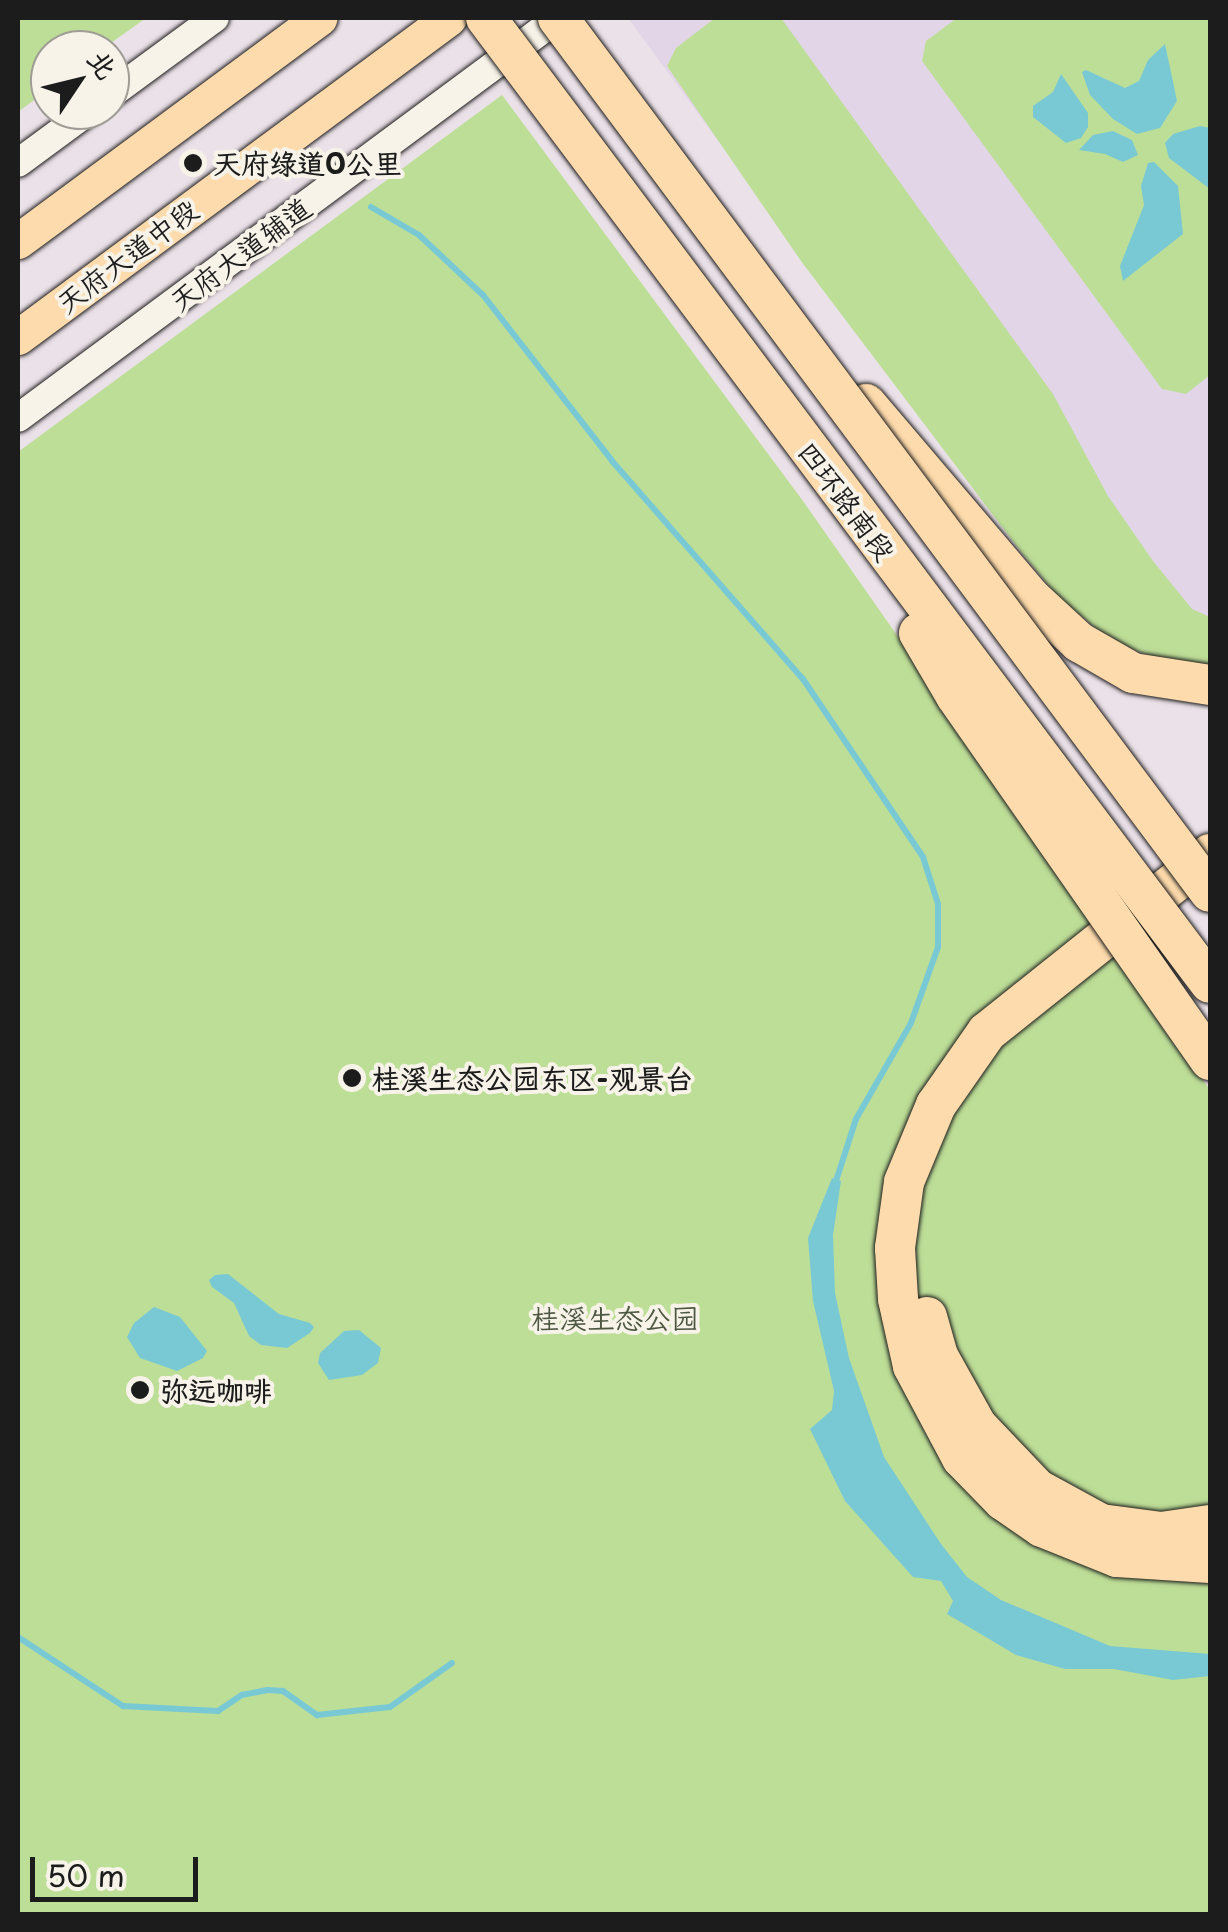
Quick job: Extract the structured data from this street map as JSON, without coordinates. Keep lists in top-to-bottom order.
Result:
{
  "streets": {
    "highway": ["四环路南段"],
    "main road": ["天府大道中段"],
    "street": ["天府大道辅道"]
  },
  "parks": ["桂溪生态公园"],
  "places": ["天府绿道0公里", "桂溪生态公园东区-观景台", "弥远咖啡"],
  "scale_bar": "50 m",
  "north": "top right"
}
